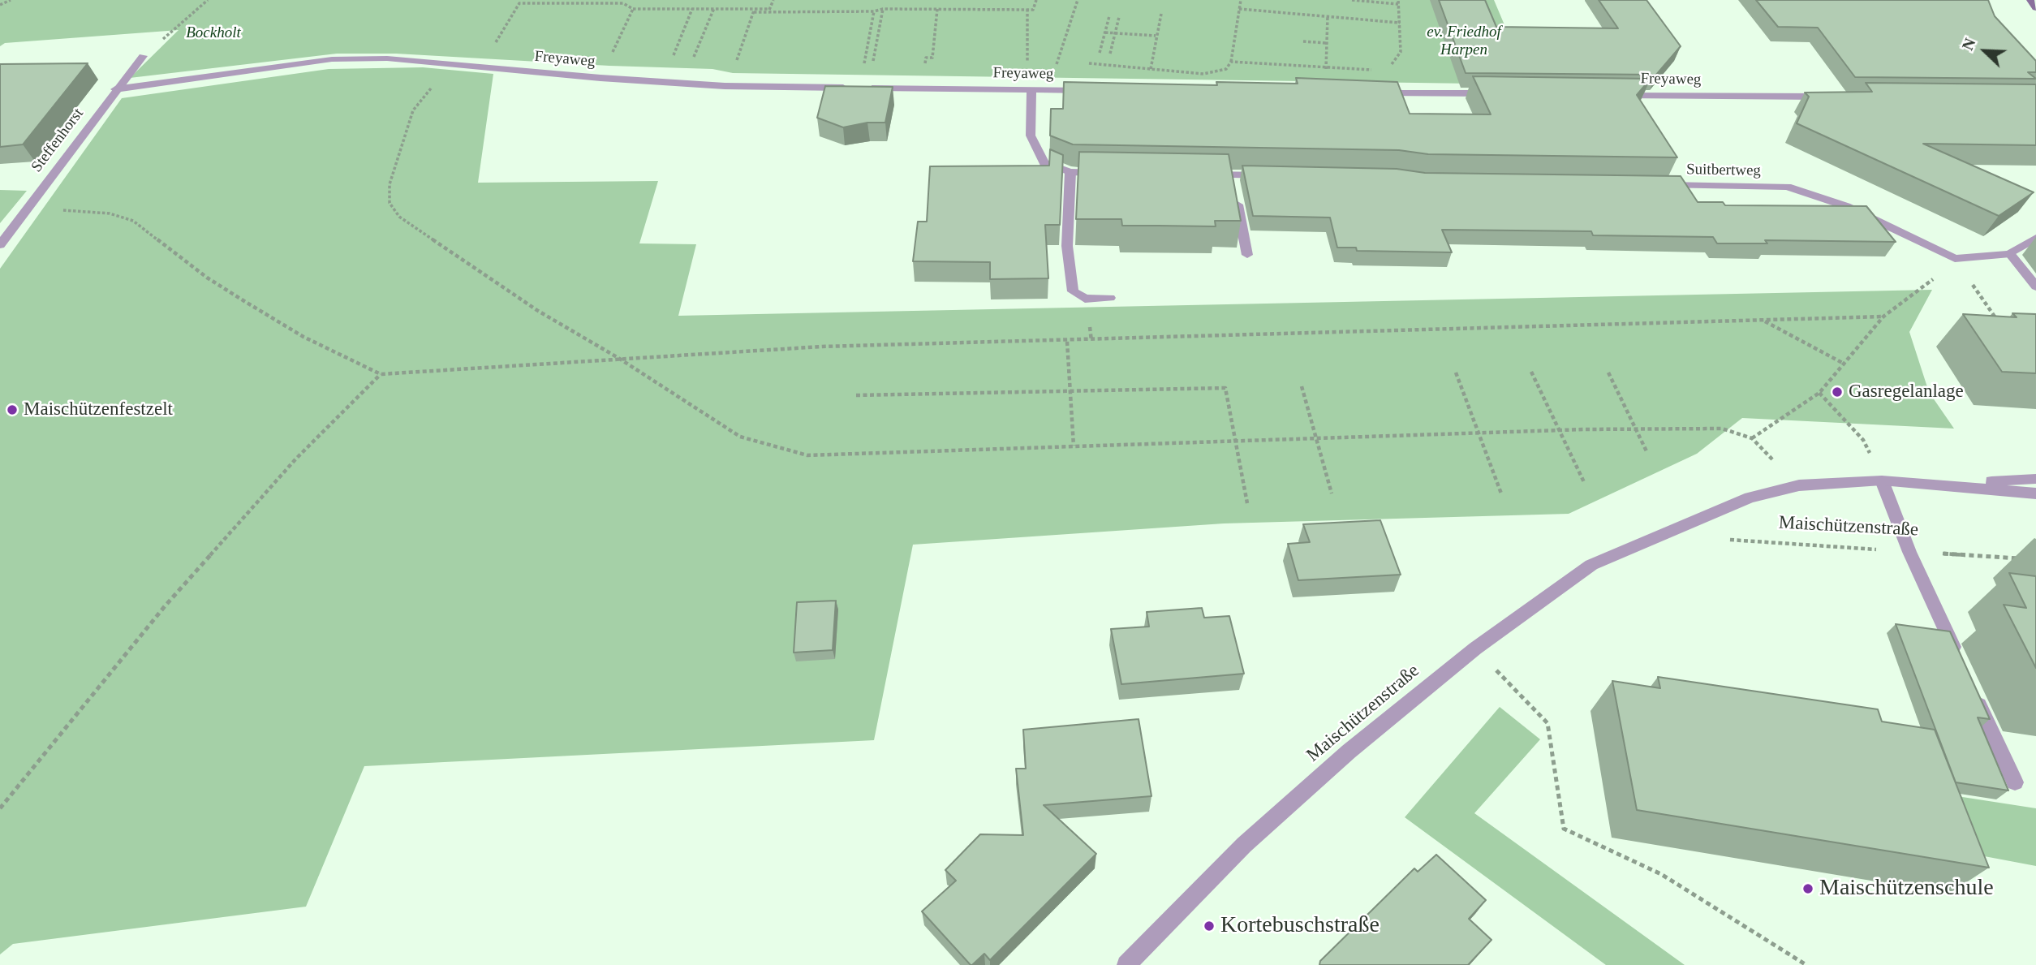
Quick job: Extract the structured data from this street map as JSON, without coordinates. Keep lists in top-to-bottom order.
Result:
{
  "streets": {
    "street": [
      "Freyaweg",
      "Steffenhorst",
      "Suitbertweg",
      "Maischützenstraße"
    ]
  },
  "crossings": [
    ["Freyaweg", "Steffenhorst"]
  ],
  "parks": ["ev. Friedhof Harpen", "Bockholt"],
  "places": [
    "Gasregelanlage",
    "Maischützenfestzelt",
    "Maischützenschule",
    "Kortebuschstraße"
  ],
  "north": "top left"
}
